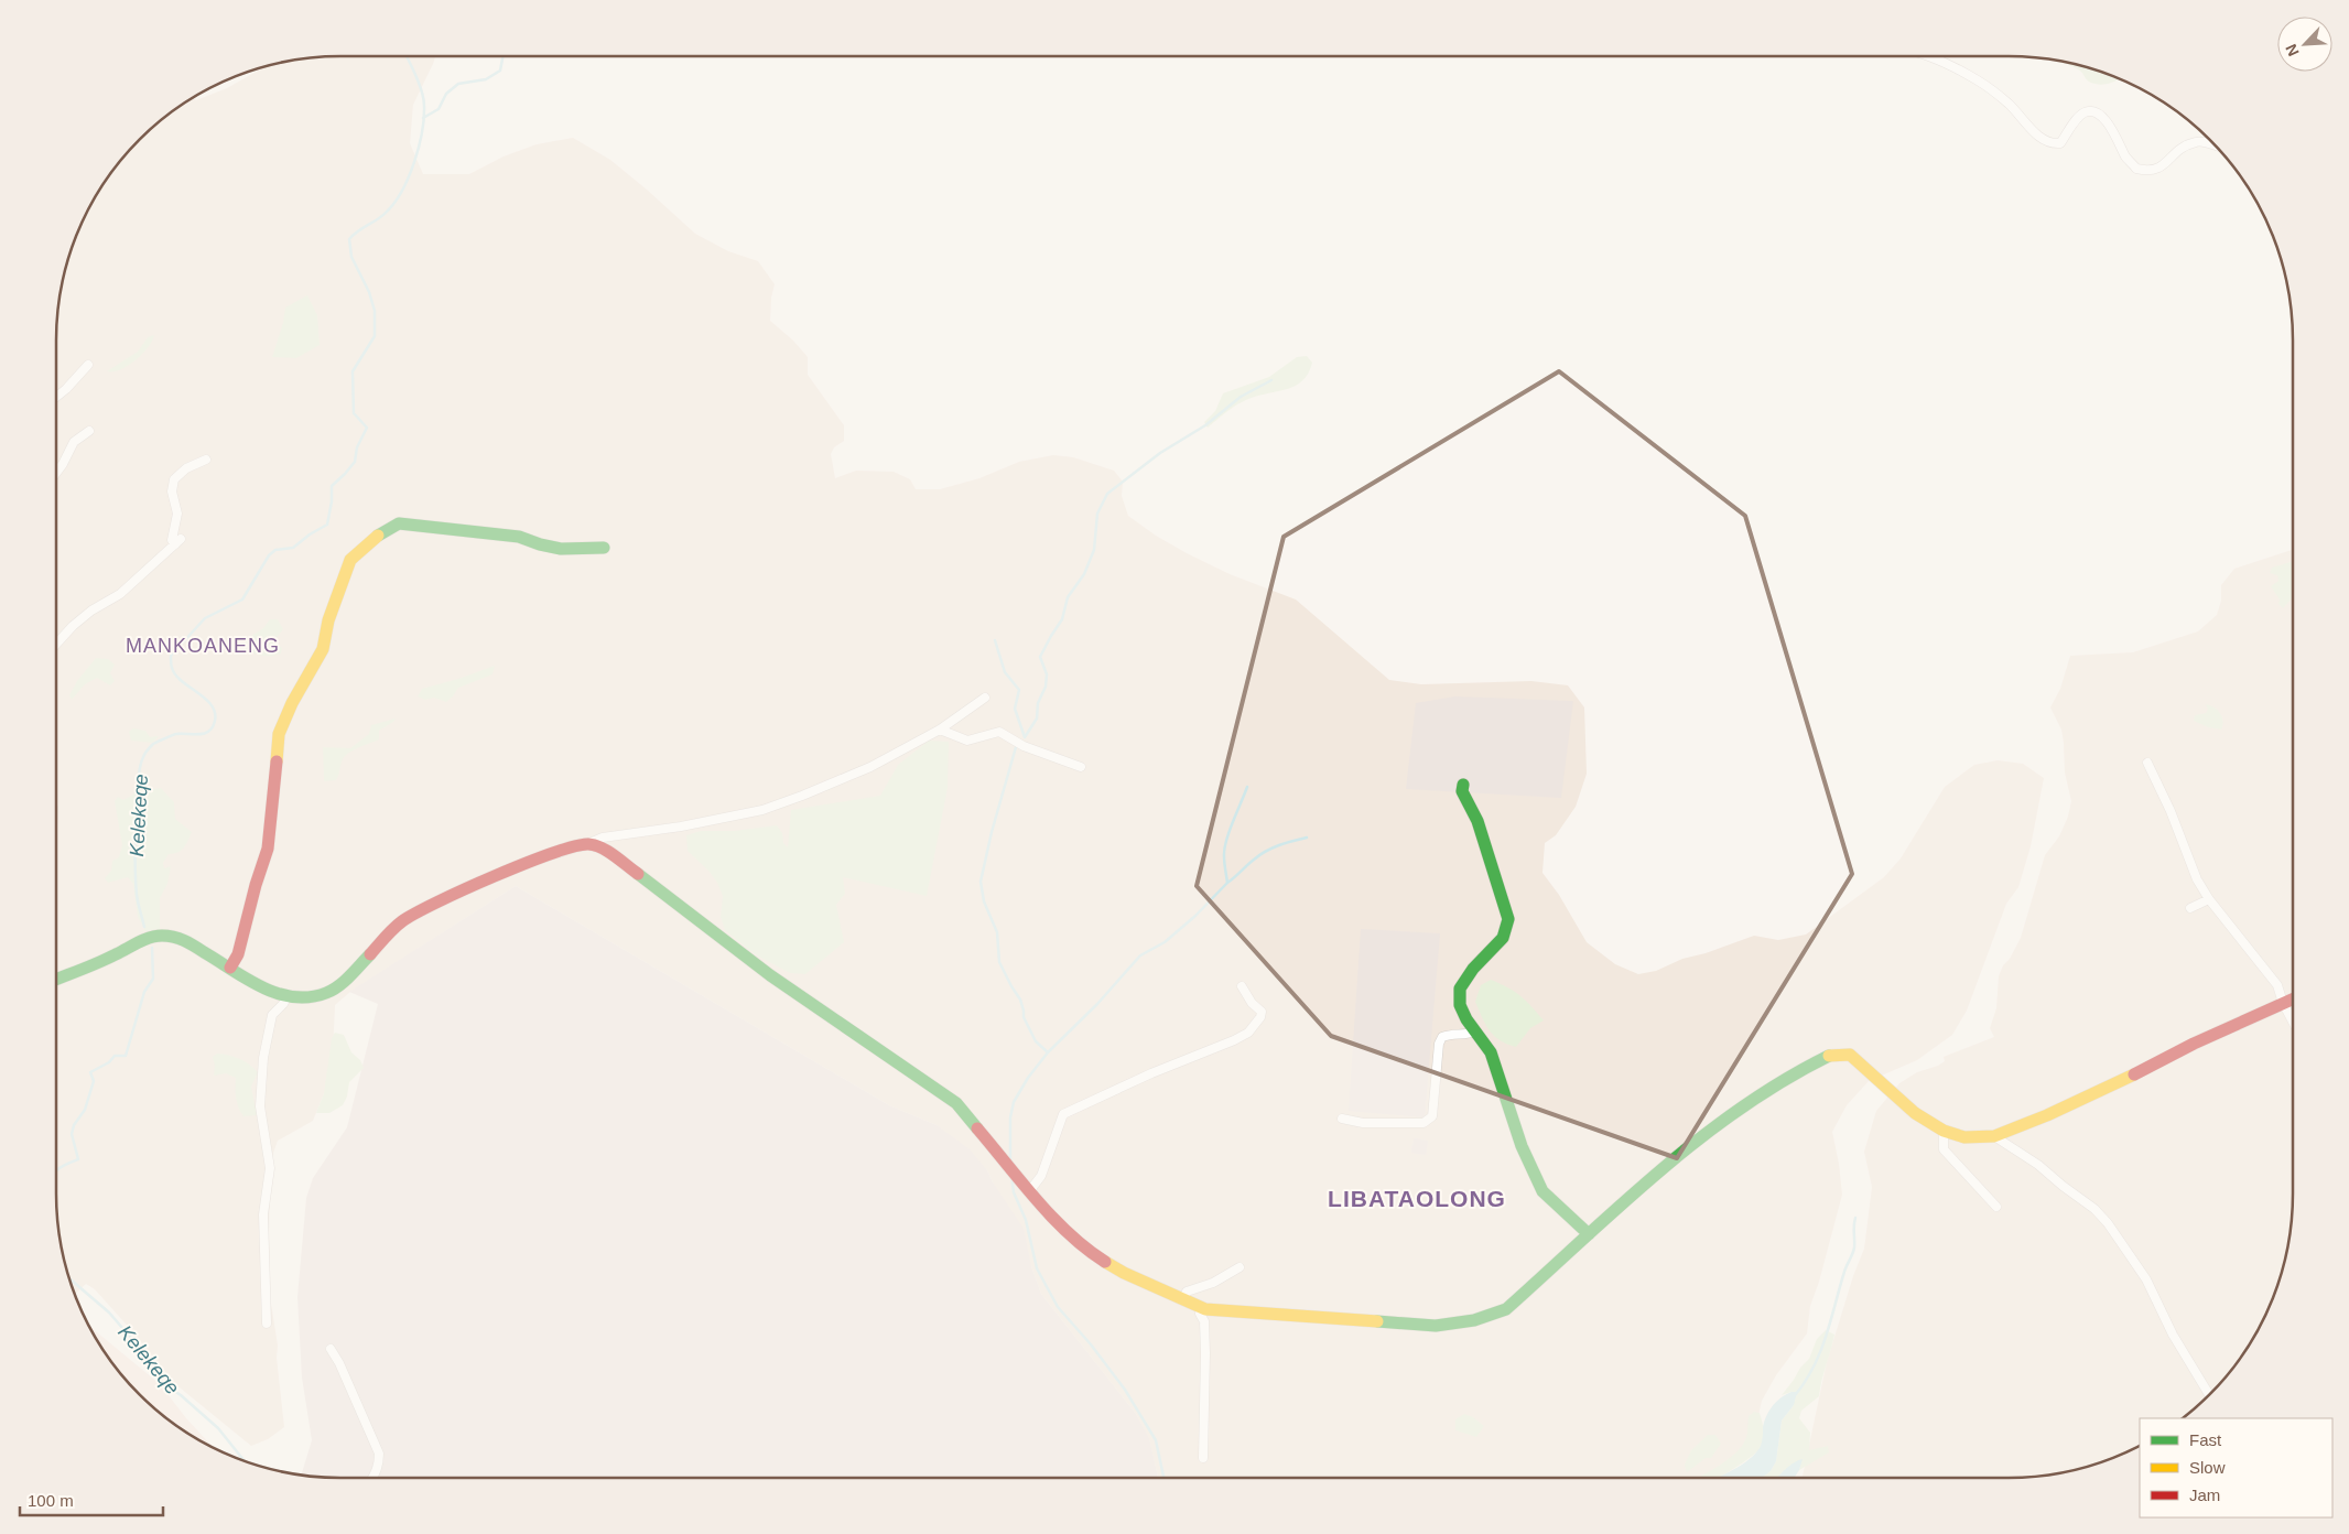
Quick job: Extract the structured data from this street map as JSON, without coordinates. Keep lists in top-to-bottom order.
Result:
{
  "districts": ["MANKOANENG", "LIBATAOLONG"],
  "water": ["Kelekeqe"],
  "legend": ["Fast", "Slow", "Jam"],
  "scale_bar": "100 m",
  "north": "bottom left"
}
